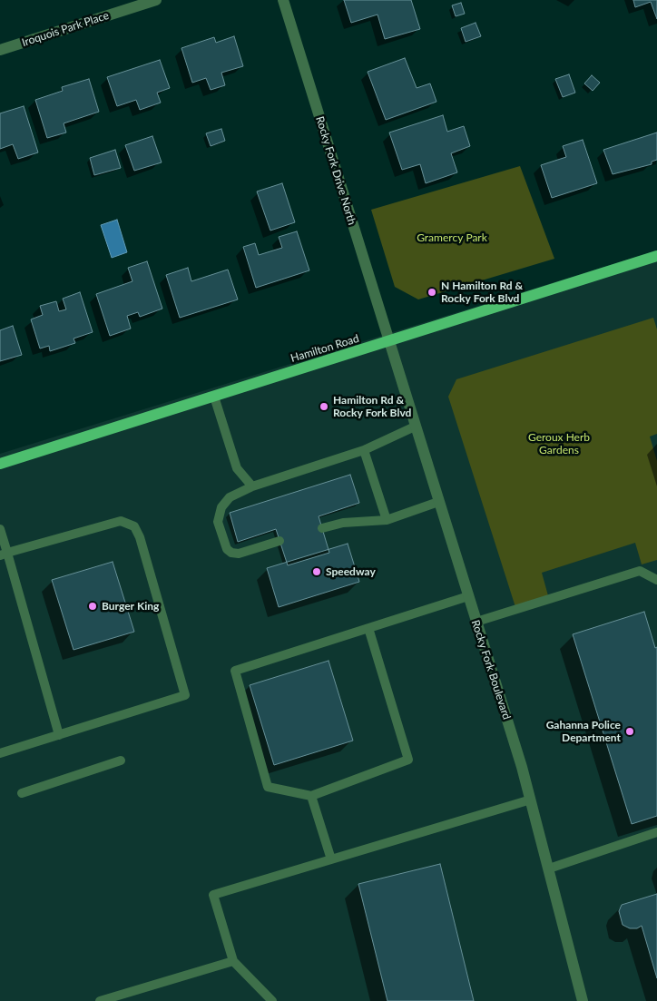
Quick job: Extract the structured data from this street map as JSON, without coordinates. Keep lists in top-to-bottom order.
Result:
{
  "streets": {
    "main road": ["Hamilton Road"],
    "street": ["Iroquois Park Place", "Rocky Fork Drive North", "Rocky Fork Boulevard"]
  },
  "crossings": [
    ["Rocky Fork Drive North", "Hamilton Road"],
    ["Rocky Fork Drive North", "Rocky Fork Boulevard"],
    ["Hamilton Road", "Rocky Fork Boulevard"]
  ],
  "parks": ["Gramercy Park", "Geroux Herb Gardens"],
  "places": [
    "N Hamilton Rd & Rocky Fork Blvd",
    "Hamilton Rd & Rocky Fork Blvd",
    "Speedway",
    "Burger King",
    "Gahanna Police Department"
  ]
}
